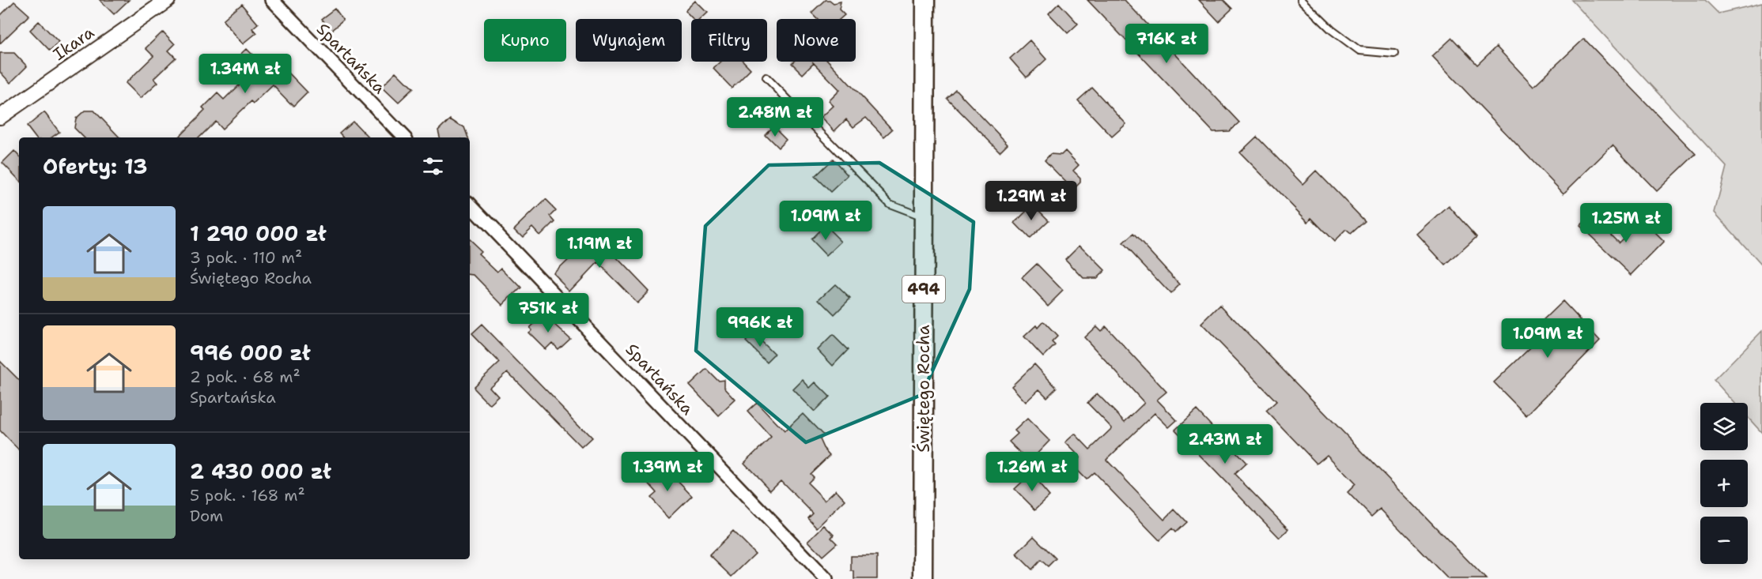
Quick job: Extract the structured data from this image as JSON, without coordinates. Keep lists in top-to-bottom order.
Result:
{
  "streets": {
    "main road": ["494", "Świętego Rocha"],
    "street": ["Ikara", "Spartańska"]
  },
  "page": {
    "chip": [
      "Kupno",
      "Wynajem",
      "Filtry",
      "Nowe"
    ],
    "price": [
      "716K zł",
      "1.34M zł",
      "2.48M zł",
      "1.29M zł",
      "1.09M zł",
      "1.25M zł",
      "1.19M zł",
      "751K zł",
      "996K zł",
      "1.09M zł",
      "2.43M zł",
      "1.39M zł",
      "1.26M zł"
    ],
    "heading": "Oferty: 13",
    "list": [
      {
        "name": "1 290 000 zł",
        "note": "3 pok. · 110 m² · Świętego Rocha"
      },
      {
        "name": "996 000 zł",
        "note": "2 pok. · 68 m² · Spartańska"
      },
      {
        "name": "2 430 000 zł",
        "note": "5 pok. · 168 m² · Dom"
      }
    ],
    "map_buttons": ["+", "−"]
  }
}
